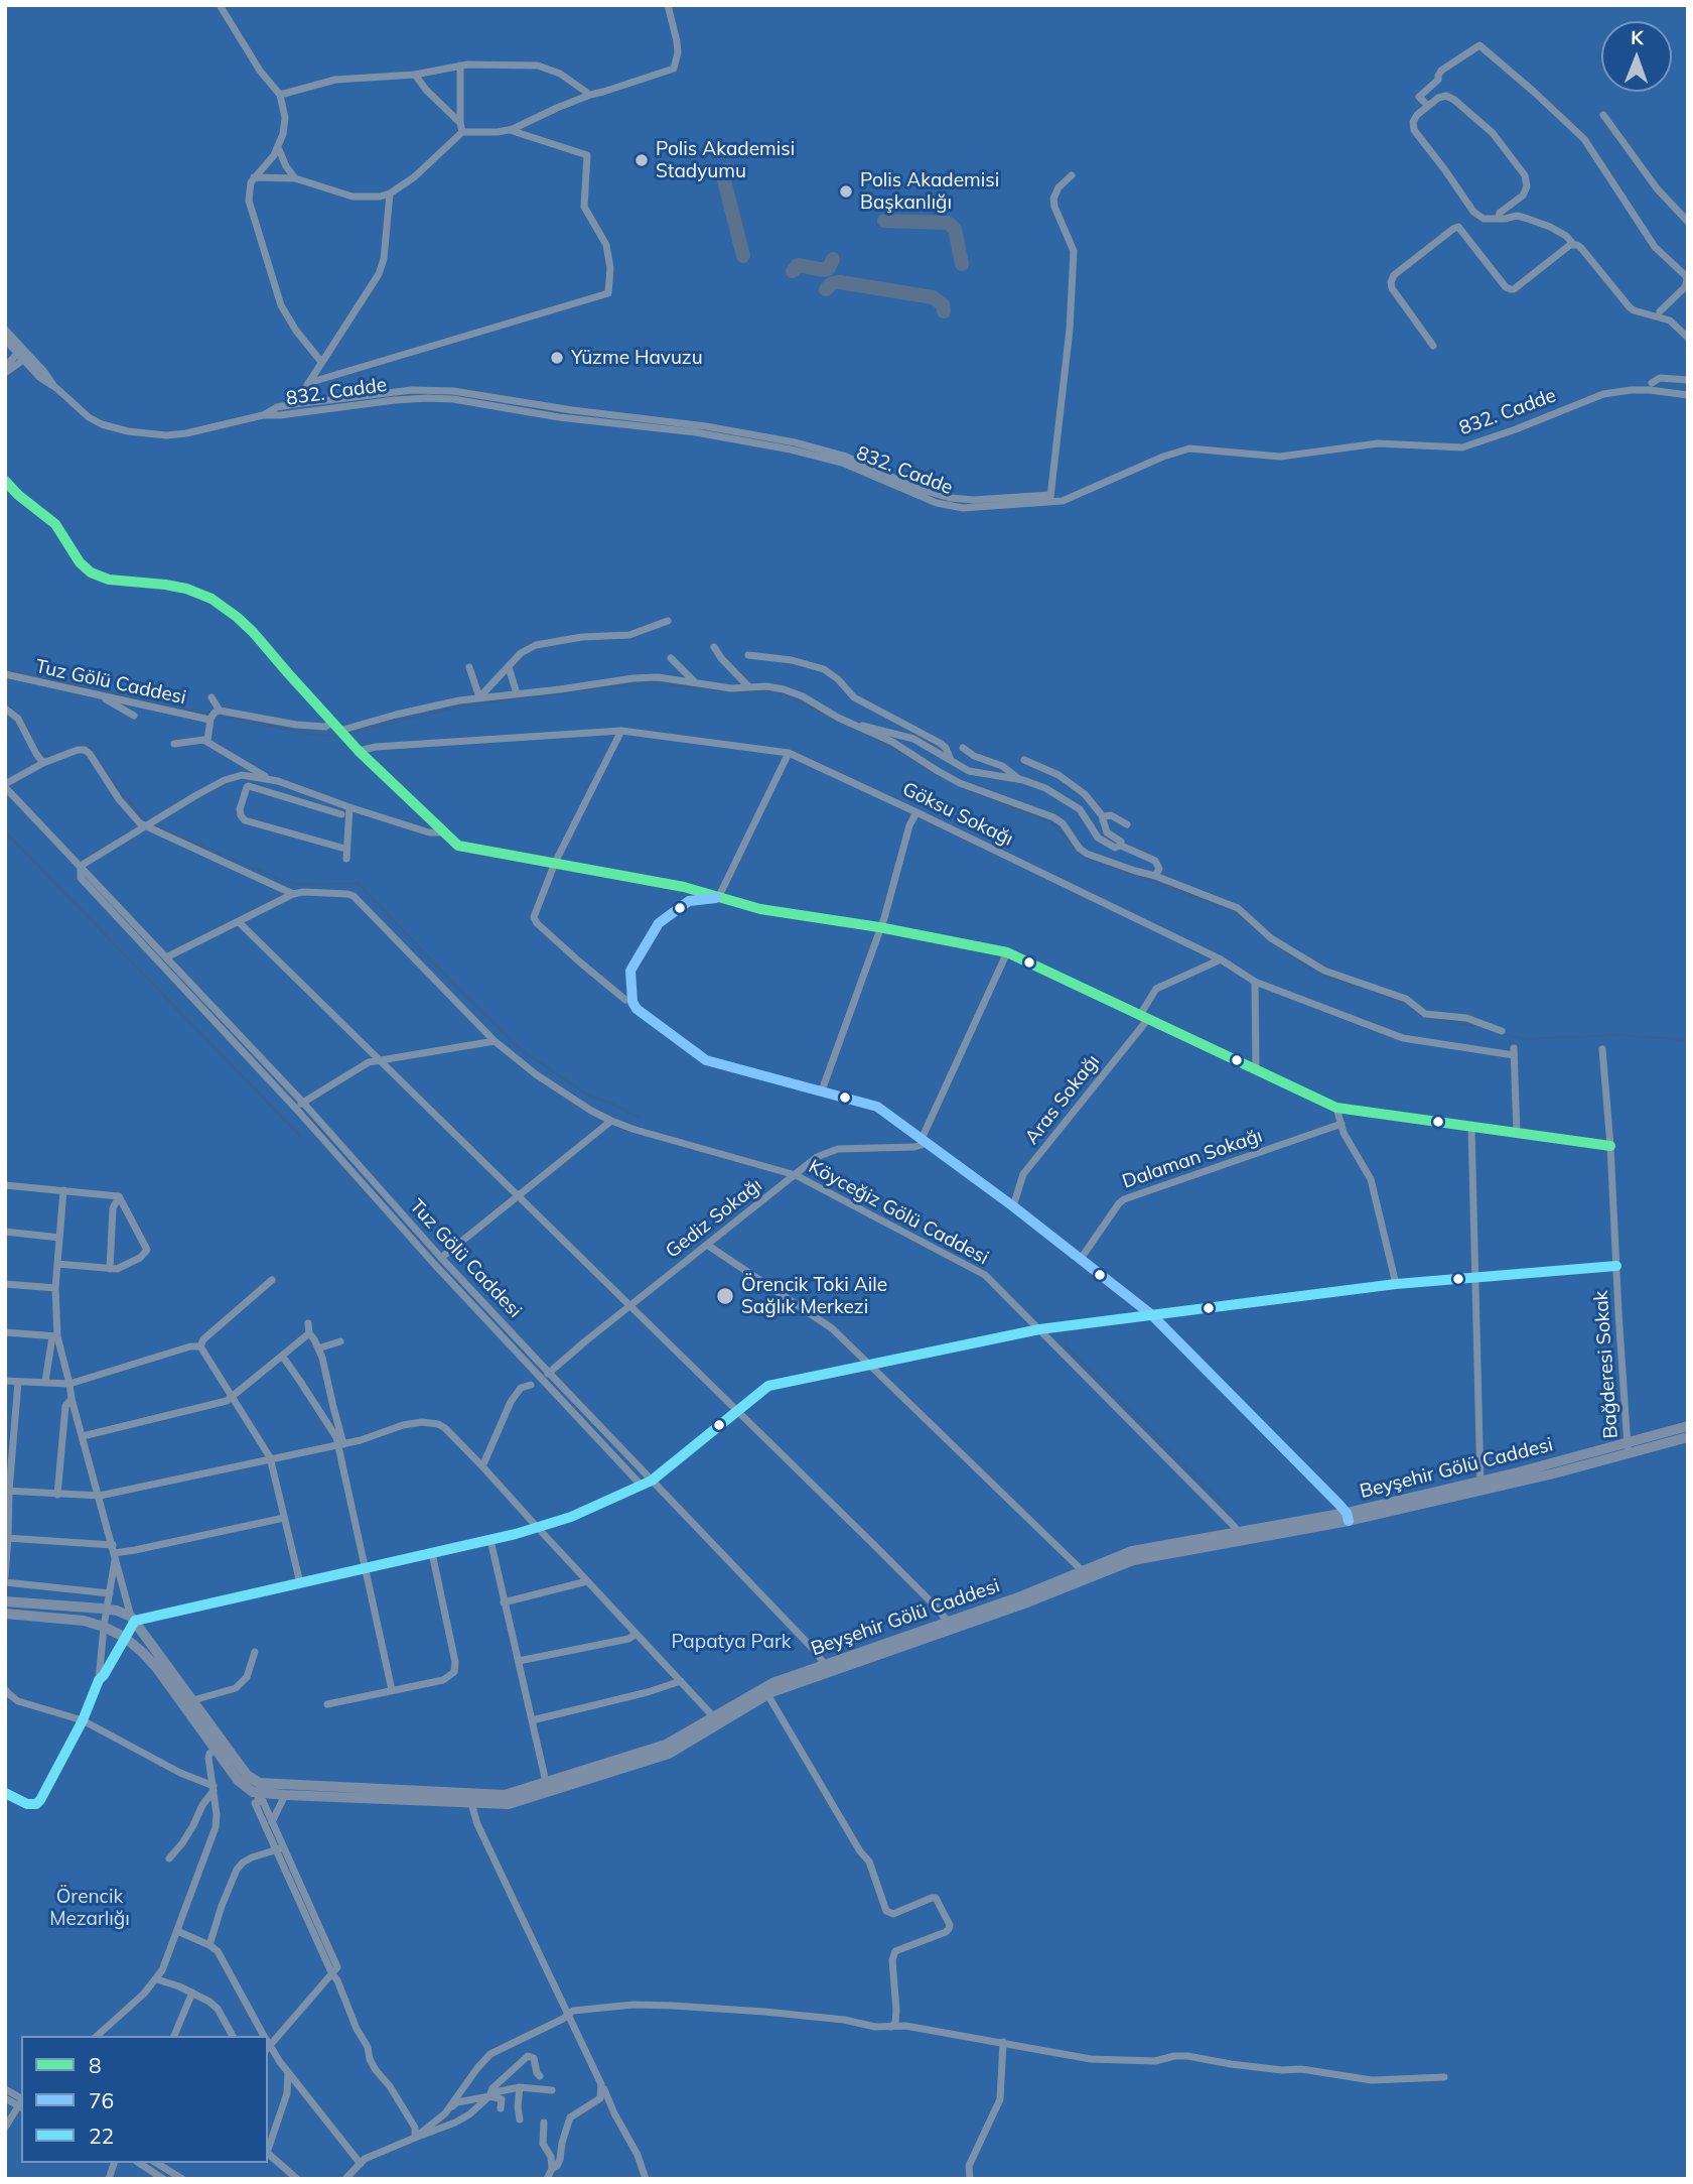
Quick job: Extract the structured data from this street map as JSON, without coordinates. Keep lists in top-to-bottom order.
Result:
{
  "streets": {
    "main road": ["Beyşehir Gölü Caddesi"],
    "street": [
      "832. Cadde",
      "Tuz Gölü Caddesi",
      "Göksu Sokağı",
      "Aras Sokağı",
      "Dalaman Sokağı",
      "Köyceğiz Gölü Caddesi",
      "Gediz Sokağı",
      "Bağderesi Sokak"
    ]
  },
  "crossings": [
    ["Tuz Gölü Caddesi", "Köyceğiz Gölü Caddesi"],
    ["Tuz Gölü Caddesi", "Gediz Sokağı"],
    ["Tuz Gölü Caddesi", "Beyşehir Gölü Caddesi"],
    ["Köyceğiz Gölü Caddesi", "Gediz Sokağı"],
    ["Köyceğiz Gölü Caddesi", "Beyşehir Gölü Caddesi"],
    ["Bağderesi Sokak", "Beyşehir Gölü Caddesi"]
  ],
  "parks": ["Papatya Park", "Örencik Mezarlığı"],
  "places": [
    "Polis Akademisi Stadyumu",
    "Polis Akademisi Başkanlığı",
    "Yüzme Havuzu",
    "Örencik Toki Aile Sağlık Merkezi"
  ],
  "lines": ["transit line 8", "transit line 76", "transit line 22"],
  "legend": ["8", "76", "22"],
  "north": "top"
}
